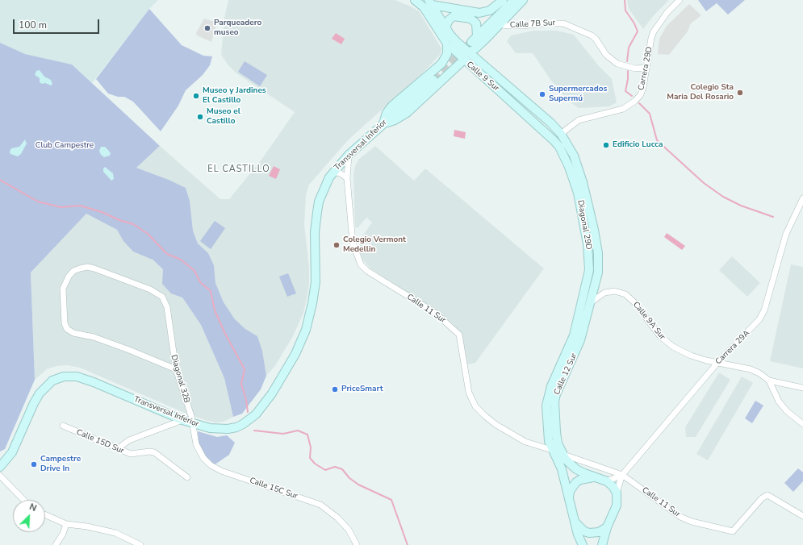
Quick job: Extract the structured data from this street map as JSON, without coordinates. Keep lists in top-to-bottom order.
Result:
{
  "streets": {
    "main road": [
      "Calle 9 Sur",
      "Transversal Inferior",
      "Diagonal 29D",
      "Calle 12 Sur"
    ],
    "street": [
      "Calle 7B Sur",
      "Carrera 29D",
      "Calle 11 Sur",
      "Calle 9A Sur",
      "Carrera 29A",
      "Diagonal 32B",
      "Calle 15D Sur",
      "Calle 15C Sur"
    ]
  },
  "crossings": [
    ["Calle 7B Sur", "Carrera 29D"],
    ["Carrera 29D", "Calle 9 Sur"],
    ["Calle 9 Sur", "Diagonal 29D"],
    ["Transversal Inferior", "Calle 11 Sur"],
    ["Transversal Inferior", "Diagonal 32B"],
    ["Transversal Inferior", "Calle 15C Sur"],
    ["Diagonal 29D", "Calle 9A Sur"],
    ["Diagonal 29D", "Calle 12 Sur"],
    ["Calle 11 Sur", "Carrera 29A"],
    ["Calle 11 Sur", "Calle 12 Sur"],
    ["Calle 9A Sur", "Carrera 29A"],
    ["Calle 9A Sur", "Calle 12 Sur"],
    ["Carrera 29A", "Calle 12 Sur"],
    ["Diagonal 32B", "Calle 15C Sur"]
  ],
  "districts": ["EL CASTILLO"],
  "parks": ["Club Campestre"],
  "places": [
    "Parqueadero museo",
    "Colegio Sta Maria Del Rosario",
    "Supermercados Supermú",
    "Museo y Jardines El Castillo",
    "Museo el Castillo",
    "Edificio Lucca",
    "Colegio Vermont Medellin",
    "PriceSmart",
    "Campestre Drive In"
  ],
  "scale_bar": "100 m",
  "north": "top right"
}
